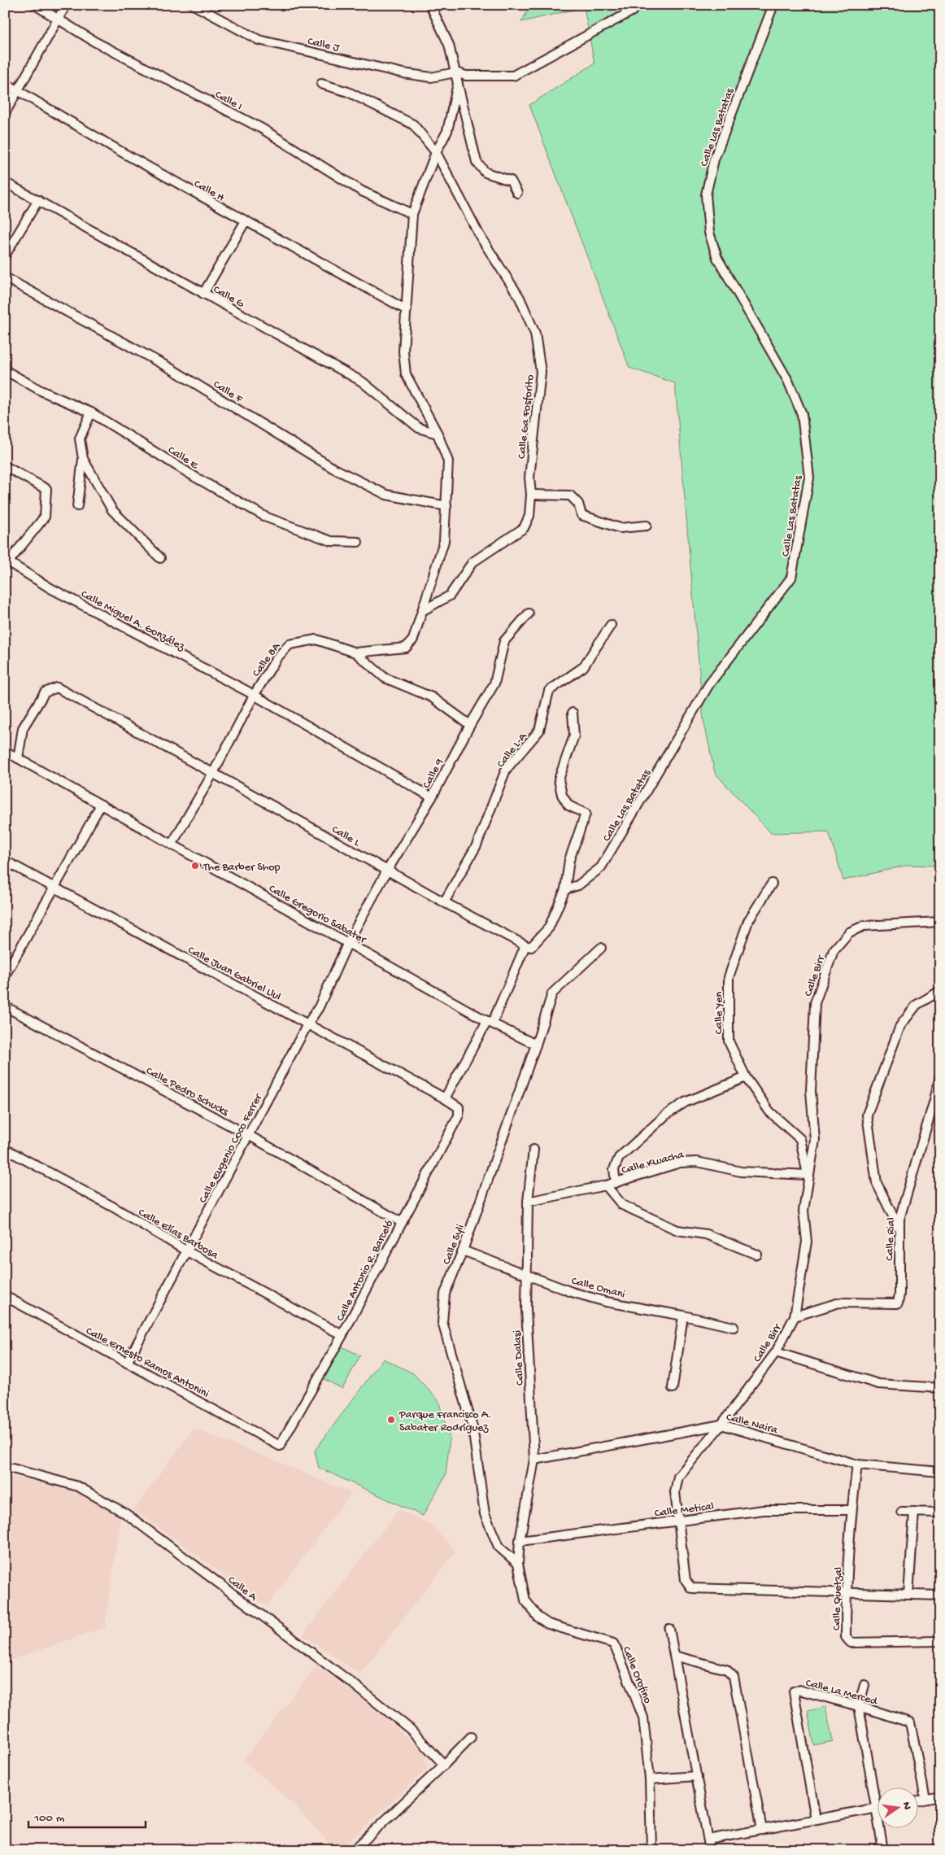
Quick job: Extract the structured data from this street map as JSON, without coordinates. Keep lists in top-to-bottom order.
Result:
{
  "streets": {
    "street": [
      "Calle J",
      "Calle I",
      "Calle Las Batatas",
      "Calle H",
      "Calle G",
      "Calle F",
      "Calle Ga Fosforito",
      "Calle E",
      "Calle Miguel A. González",
      "Calle 8A",
      "Calle L-A",
      "Calle 9",
      "Calle L",
      "Calle Gregorio Sabater",
      "Calle Juan Gabriel Llul",
      "Calle Birr",
      "Calle Yen",
      "Calle Pedro Schucks",
      "Calle Eugenio Coco Ferrer",
      "Calle Kwacha",
      "Calle Elías Barbosa",
      "Calle Rial",
      "Calle Syli",
      "Calle Antonio R. Barceló",
      "Calle Omani",
      "Calle Dalasi",
      "Calle Ernesto Ramos Antonini",
      "Calle Naira",
      "Calle Metical",
      "Calle A",
      "Calle Quetzal",
      "Calle Orofino",
      "Calle La Merced"
    ]
  },
  "crossings": [
    ["Calle Miguel A. González", "Calle 8A"],
    ["Calle Miguel A. González", "Calle 9"],
    ["Calle 8A", "Calle 9"],
    ["Calle 8A", "Calle L"],
    ["Calle 8A", "Calle Gregorio Sabater"],
    ["Calle L-A", "Calle L"],
    ["Calle 9", "Calle L"],
    ["Calle 9", "Calle Gregorio Sabater"],
    ["Calle 9", "Calle Eugenio Coco Ferrer"],
    ["Calle L", "Calle Gregorio Sabater"],
    ["Calle Gregorio Sabater", "Calle Eugenio Coco Ferrer"],
    ["Calle Gregorio Sabater", "Calle Syli"],
    ["Calle Juan Gabriel Llul", "Calle Eugenio Coco Ferrer"],
    ["Calle Juan Gabriel Llul", "Calle Antonio R. Barceló"],
    ["Calle Birr", "Calle Yen"],
    ["Calle Birr", "Calle Kwacha"],
    ["Calle Birr", "Calle Rial"],
    ["Calle Birr", "Calle Naira"],
    ["Calle Birr", "Calle Metical"],
    ["Calle Birr", "Calle Quetzal"],
    ["Calle Yen", "Calle Kwacha"],
    ["Calle Pedro Schucks", "Calle Eugenio Coco Ferrer"],
    ["Calle Pedro Schucks", "Calle Antonio R. Barceló"],
    ["Calle Eugenio Coco Ferrer", "Calle Elías Barbosa"],
    ["Calle Eugenio Coco Ferrer", "Calle Ernesto Ramos Antonini"],
    ["Calle Kwacha", "Calle Dalasi"],
    ["Calle Elías Barbosa", "Calle Antonio R. Barceló"],
    ["Calle Syli", "Calle Omani"],
    ["Calle Syli", "Calle Dalasi"],
    ["Calle Syli", "Calle Orofino"],
    ["Calle Antonio R. Barceló", "Calle Ernesto Ramos Antonini"],
    ["Calle Omani", "Calle Dalasi"],
    ["Calle Dalasi", "Calle Naira"],
    ["Calle Dalasi", "Calle Metical"],
    ["Calle Dalasi", "Calle Orofino"],
    ["Calle Naira", "Calle Quetzal"],
    ["Calle Metical", "Calle Quetzal"]
  ],
  "places": ["The Barber Shop", "Parque Francisco A. Sabater Rodríguez"],
  "scale_bar": "100 m",
  "north": "right"
}
